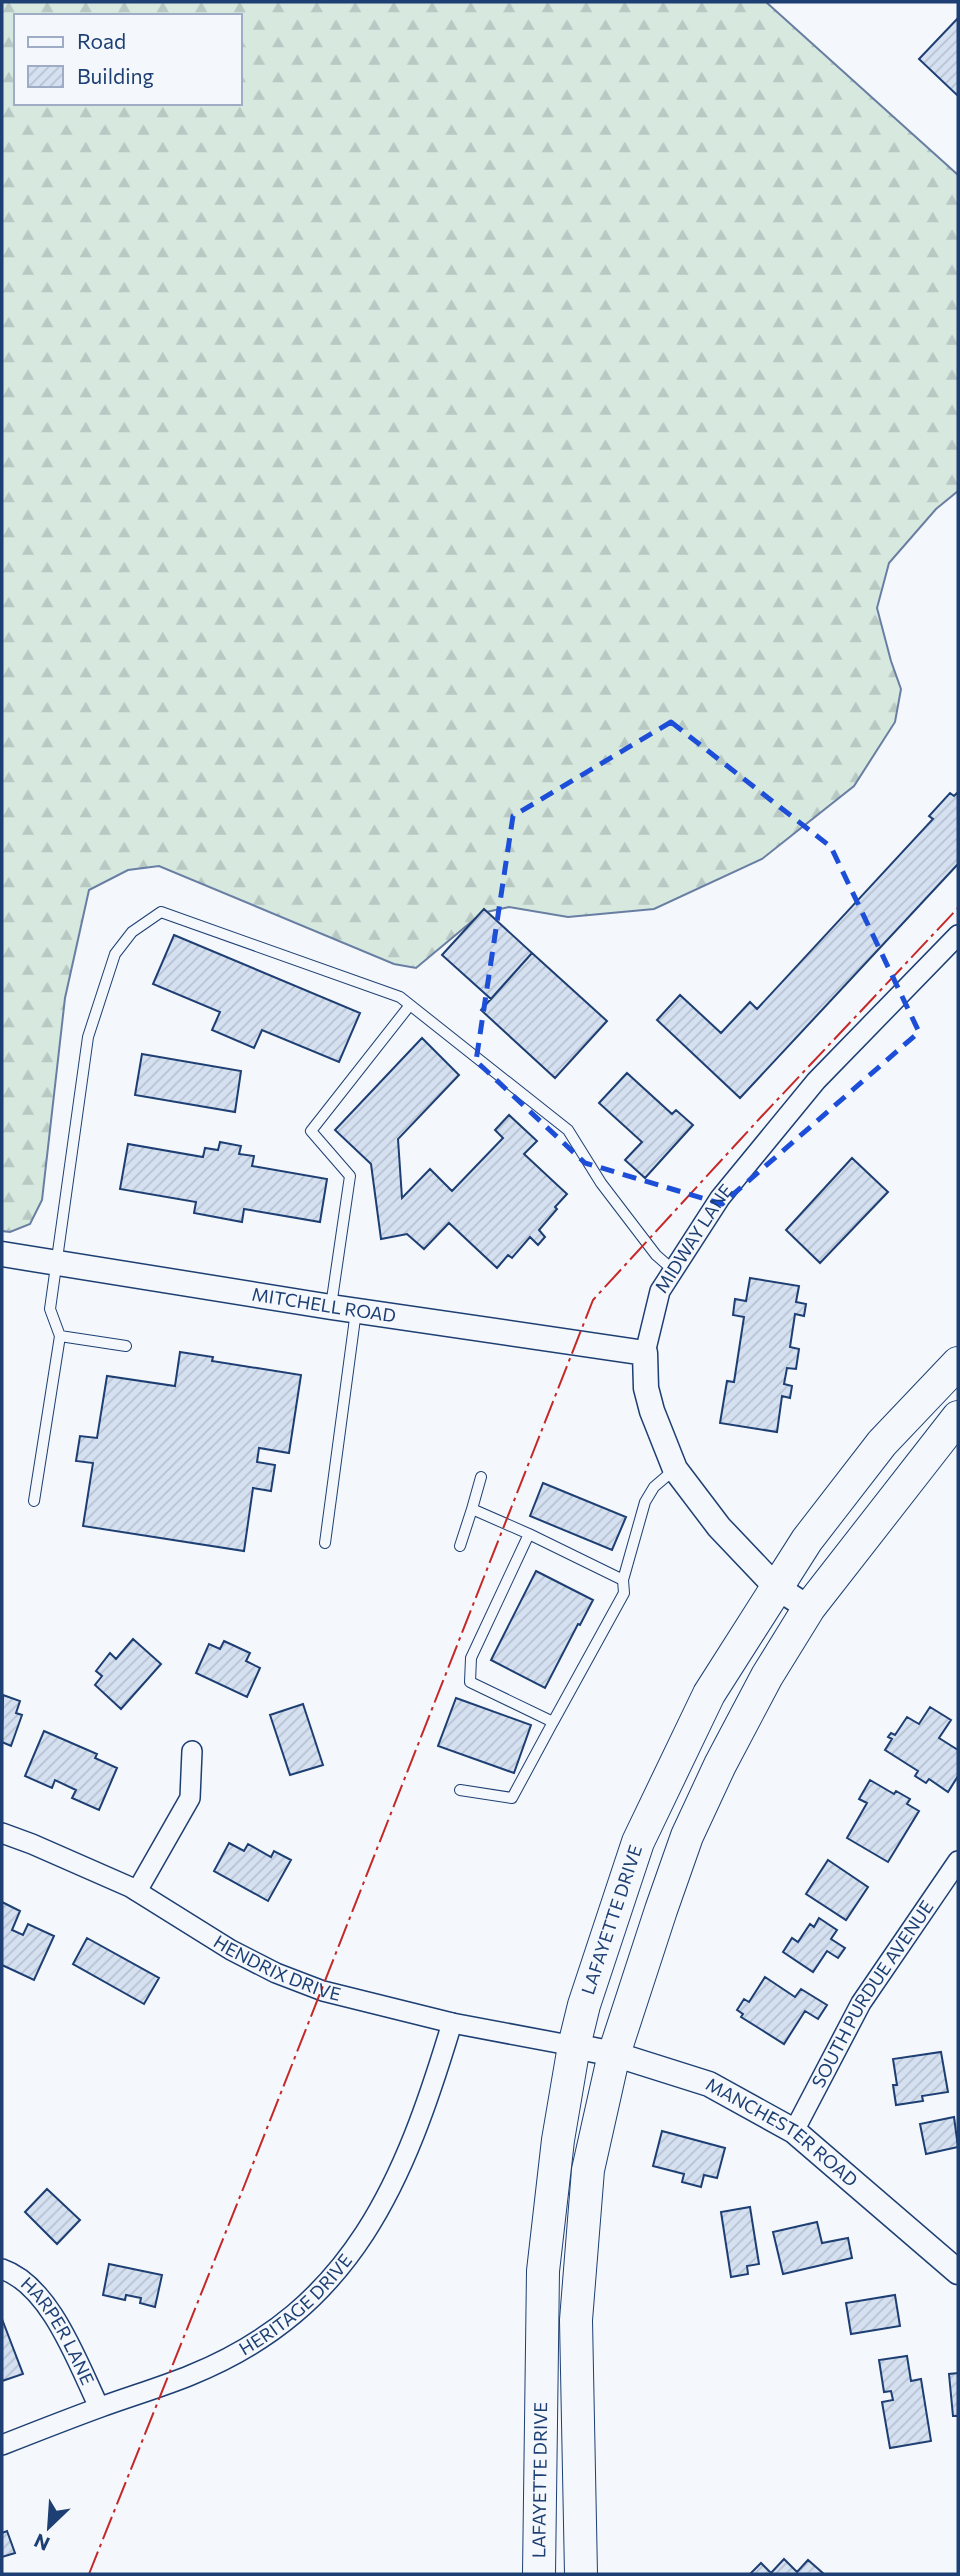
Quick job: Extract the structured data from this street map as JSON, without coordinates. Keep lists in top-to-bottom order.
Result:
{
  "streets": {
    "main road": ["LAFAYETTE DRIVE"],
    "street": [
      "MIDWAY LANE",
      "MITCHELL ROAD",
      "HENDRIX DRIVE",
      "SOUTH PURDUE AVENUE",
      "MANCHESTER ROAD",
      "HERITAGE DRIVE",
      "HARPER LANE"
    ]
  },
  "crossings": [
    ["MIDWAY LANE", "MITCHELL ROAD"],
    ["MIDWAY LANE", "LAFAYETTE DRIVE"],
    ["LAFAYETTE DRIVE", "HENDRIX DRIVE"],
    ["LAFAYETTE DRIVE", "MANCHESTER ROAD"],
    ["HENDRIX DRIVE", "MANCHESTER ROAD"],
    ["HENDRIX DRIVE", "HERITAGE DRIVE"],
    ["SOUTH PURDUE AVENUE", "MANCHESTER ROAD"],
    ["HERITAGE DRIVE", "HARPER LANE"]
  ],
  "legend": ["Road", "Building"],
  "north": "bottom left"
}
